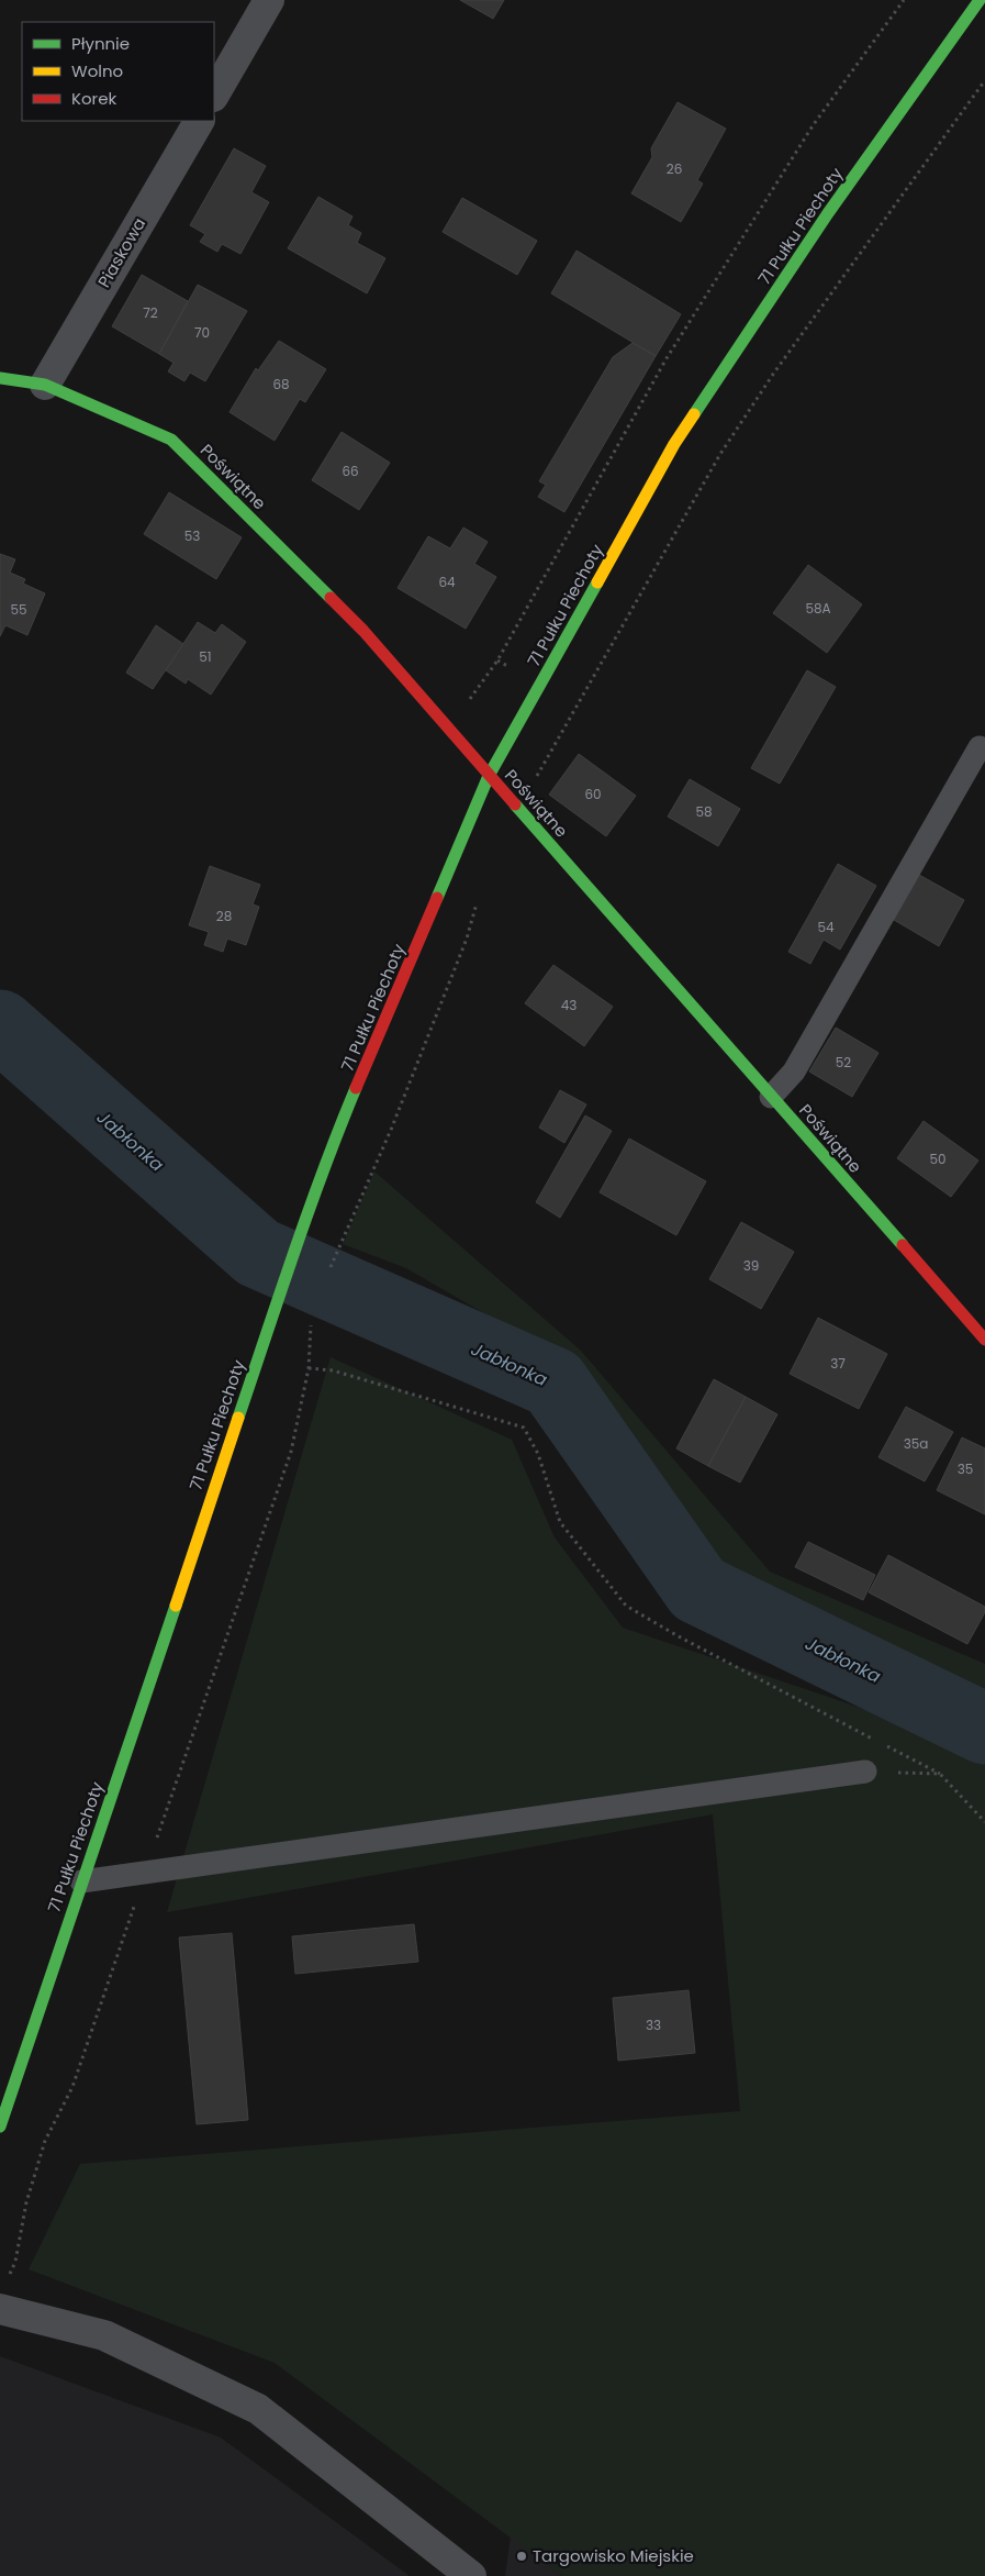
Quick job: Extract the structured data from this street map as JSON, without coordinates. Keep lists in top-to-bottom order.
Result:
{
  "streets": {
    "street": ["71 Pułku Piechoty", "Piaskowa", "Poświątne"]
  },
  "crossings": [
    ["71 Pułku Piechoty", "Poświątne"],
    ["Piaskowa", "Poświątne"]
  ],
  "water": ["Jabłonka"],
  "places": ["Targowisko Miejskie"],
  "house_numbers": [
    "26",
    "72",
    "70",
    "68",
    "66",
    "53",
    "64",
    "58A",
    "55",
    "51",
    "60",
    "58",
    "28",
    "54",
    "43",
    "52",
    "50",
    "39",
    "37",
    "35a",
    "35",
    "33"
  ],
  "legend": ["Płynnie", "Wolno", "Korek"]
}
